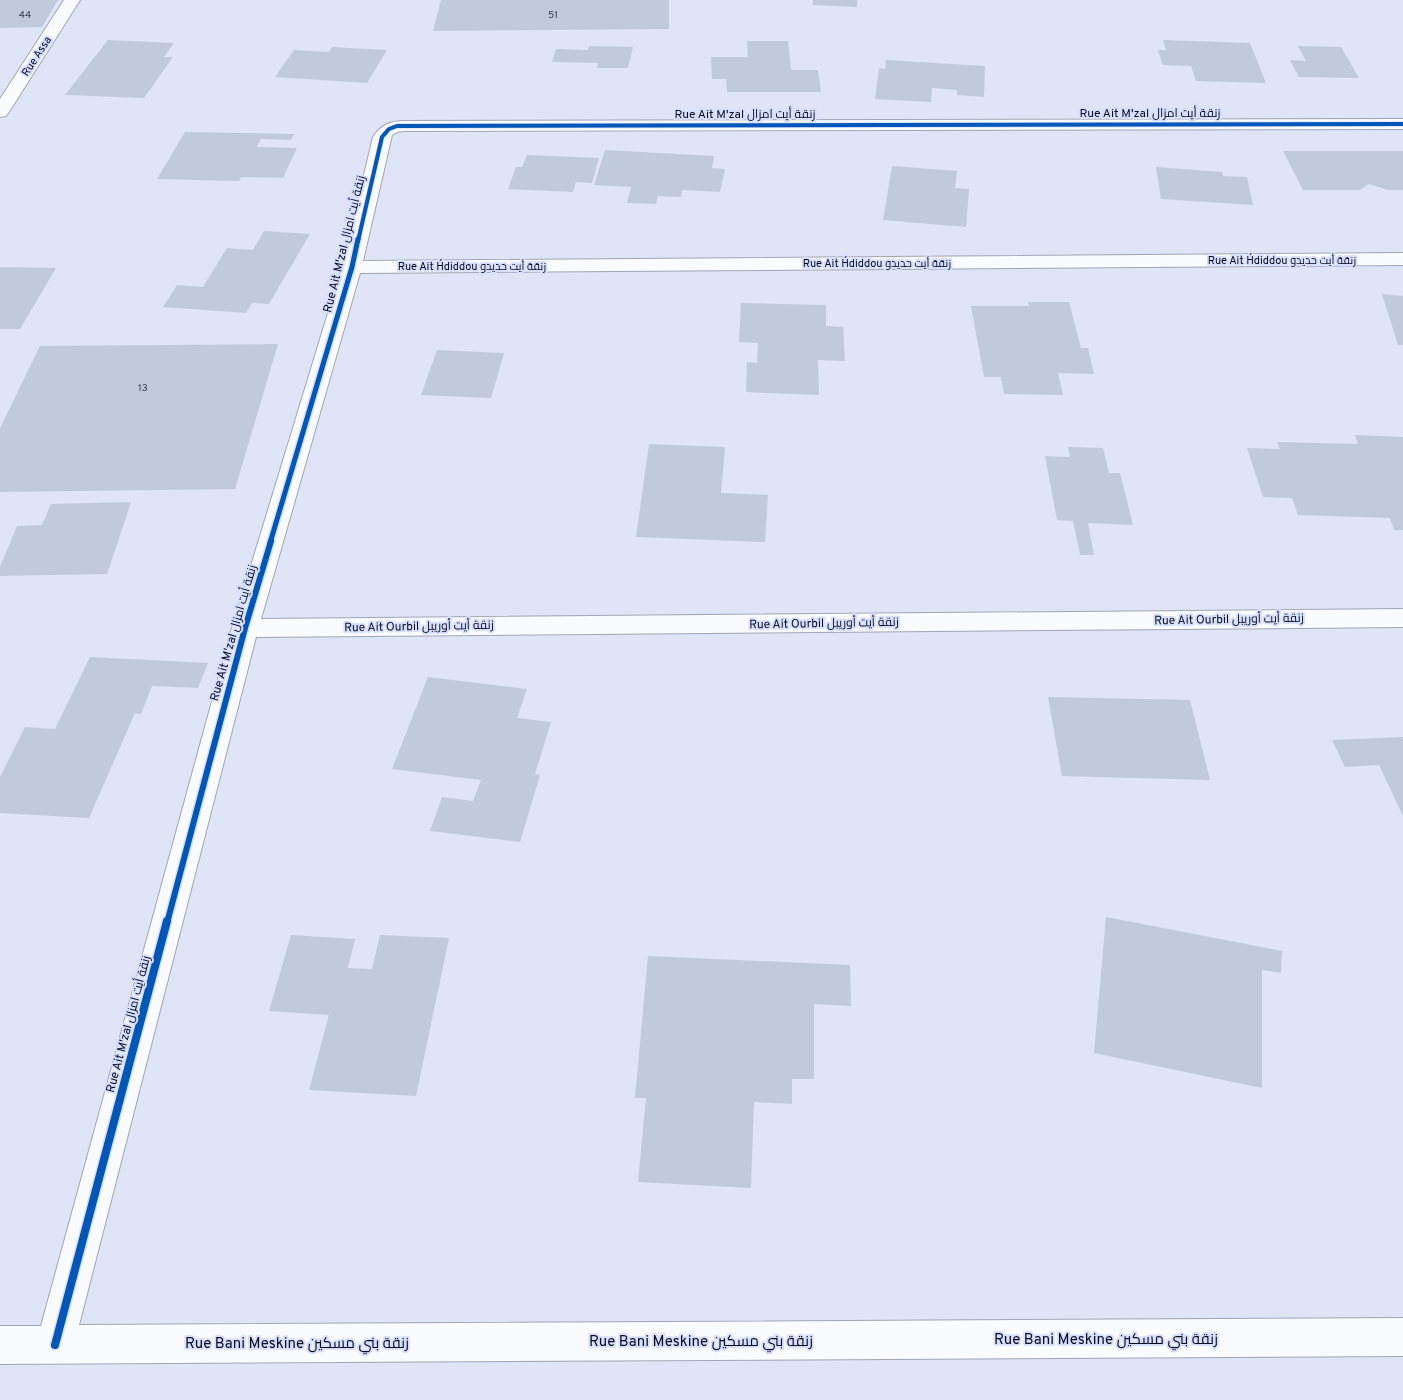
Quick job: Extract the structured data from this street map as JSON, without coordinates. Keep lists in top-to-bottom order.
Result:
{
  "streets": {
    "street": [
      "Rue Assa",
      "Rue Ait M'zal زنقة أيت امزال",
      "Rue Ait H´diddou زنقة أيت حديدو",
      "Rue Ait Ourbil زنقة أيت أوريبل",
      "Rue Bani Meskine زنقة بني مسكين"
    ]
  },
  "crossings": [
    ["Rue Ait M'zal زنقة أيت امزال", "Rue Ait H´diddou زنقة أيت حديدو"],
    ["Rue Ait M'zal زنقة أيت امزال", "Rue Ait Ourbil زنقة أيت أوريبل"],
    ["Rue Ait M'zal زنقة أيت امزال", "Rue Bani Meskine زنقة بني مسكين"]
  ],
  "house_numbers": ["44", "51", "13"]
}
